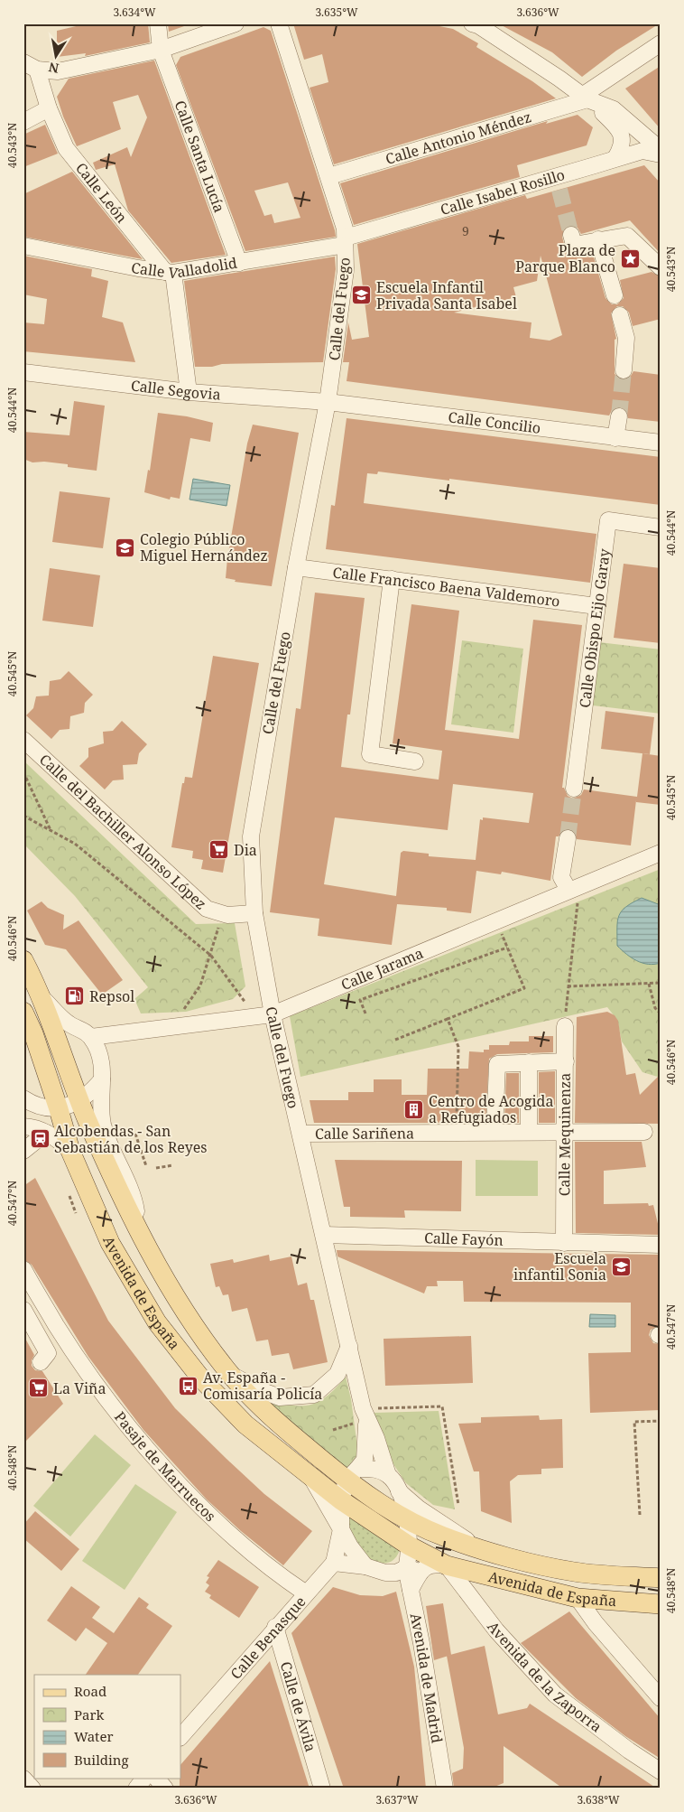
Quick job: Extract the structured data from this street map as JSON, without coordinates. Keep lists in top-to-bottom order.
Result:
{
  "streets": {
    "main road": ["Avenida de España"],
    "street": [
      "Calle Antonio Méndez",
      "Calle Santa Lucía",
      "Calle Isabel Rosillo",
      "Calle León",
      "Calle Valladolid",
      "Calle del Fuego",
      "Calle Segovia",
      "Calle Concilio",
      "Calle Francisco Baena Valdemoro",
      "Calle Obispo Eijo Garay",
      "Calle del Bachiller Alonso López",
      "Calle Jarama",
      "Calle Sariñena",
      "Calle Mequinenza",
      "Calle Fayón",
      "Pasaje de Marruecos",
      "Calle Benasque",
      "Avenida de la Zaporra",
      "Avenida de Madrid",
      "Calle de Ávila"
    ]
  },
  "crossings": [
    ["Calle Antonio Méndez", "Calle del Fuego"],
    ["Calle Santa Lucía", "Calle Valladolid"],
    ["Calle Isabel Rosillo", "Calle Valladolid"],
    ["Calle Isabel Rosillo", "Calle del Fuego"],
    ["Calle León", "Calle Valladolid"],
    ["Calle Valladolid", "Calle del Fuego"],
    ["Calle del Fuego", "Calle Segovia"],
    ["Calle del Fuego", "Calle Concilio"],
    ["Calle del Fuego", "Calle Francisco Baena Valdemoro"],
    ["Calle del Fuego", "Calle del Bachiller Alonso López"],
    ["Calle del Fuego", "Calle Jarama"],
    ["Calle del Fuego", "Calle Sariñena"],
    ["Calle del Fuego", "Calle Fayón"],
    ["Calle del Fuego", "Avenida de España"],
    ["Calle Segovia", "Calle Concilio"],
    ["Calle Francisco Baena Valdemoro", "Calle Obispo Eijo Garay"],
    ["Calle Jarama", "Avenida de España"],
    ["Calle Sariñena", "Calle Mequinenza"],
    ["Calle Mequinenza", "Calle Fayón"],
    ["Avenida de España", "Calle Benasque"],
    ["Avenida de España", "Avenida de la Zaporra"],
    ["Avenida de España", "Avenida de Madrid"],
    ["Pasaje de Marruecos", "Calle Benasque"],
    ["Calle Benasque", "Calle de Ávila"]
  ],
  "places": {
    "place": ["Plaza de Parque Blanco"],
    "school or university": ["Escuela Infantil Privada Santa Isabel", "Colegio Público Miguel Hernández", "Escuela infantil Sonia"],
    "supermarket": ["Dia", "La Viña"],
    "fuel station": ["Repsol"],
    "building": ["Centro de Acogida a Refugiados"],
    "station": ["Alcobendas - San Sebastián de los Reyes"],
    "bus stop": ["Av. España - Comisaría Policía"]
  },
  "house_numbers": ["9"],
  "legend": [
    "Road",
    "Park",
    "Water",
    "Building"
  ],
  "north": "bottom",
  "coordinates": [
    "3.634°W",
    "3.635°W",
    "3.636°W",
    "40.543°N",
    "40.544°N",
    "40.545°N",
    "40.546°N",
    "40.547°N",
    "40.548°N",
    "3.637°W",
    "3.638°W"
  ]
}
